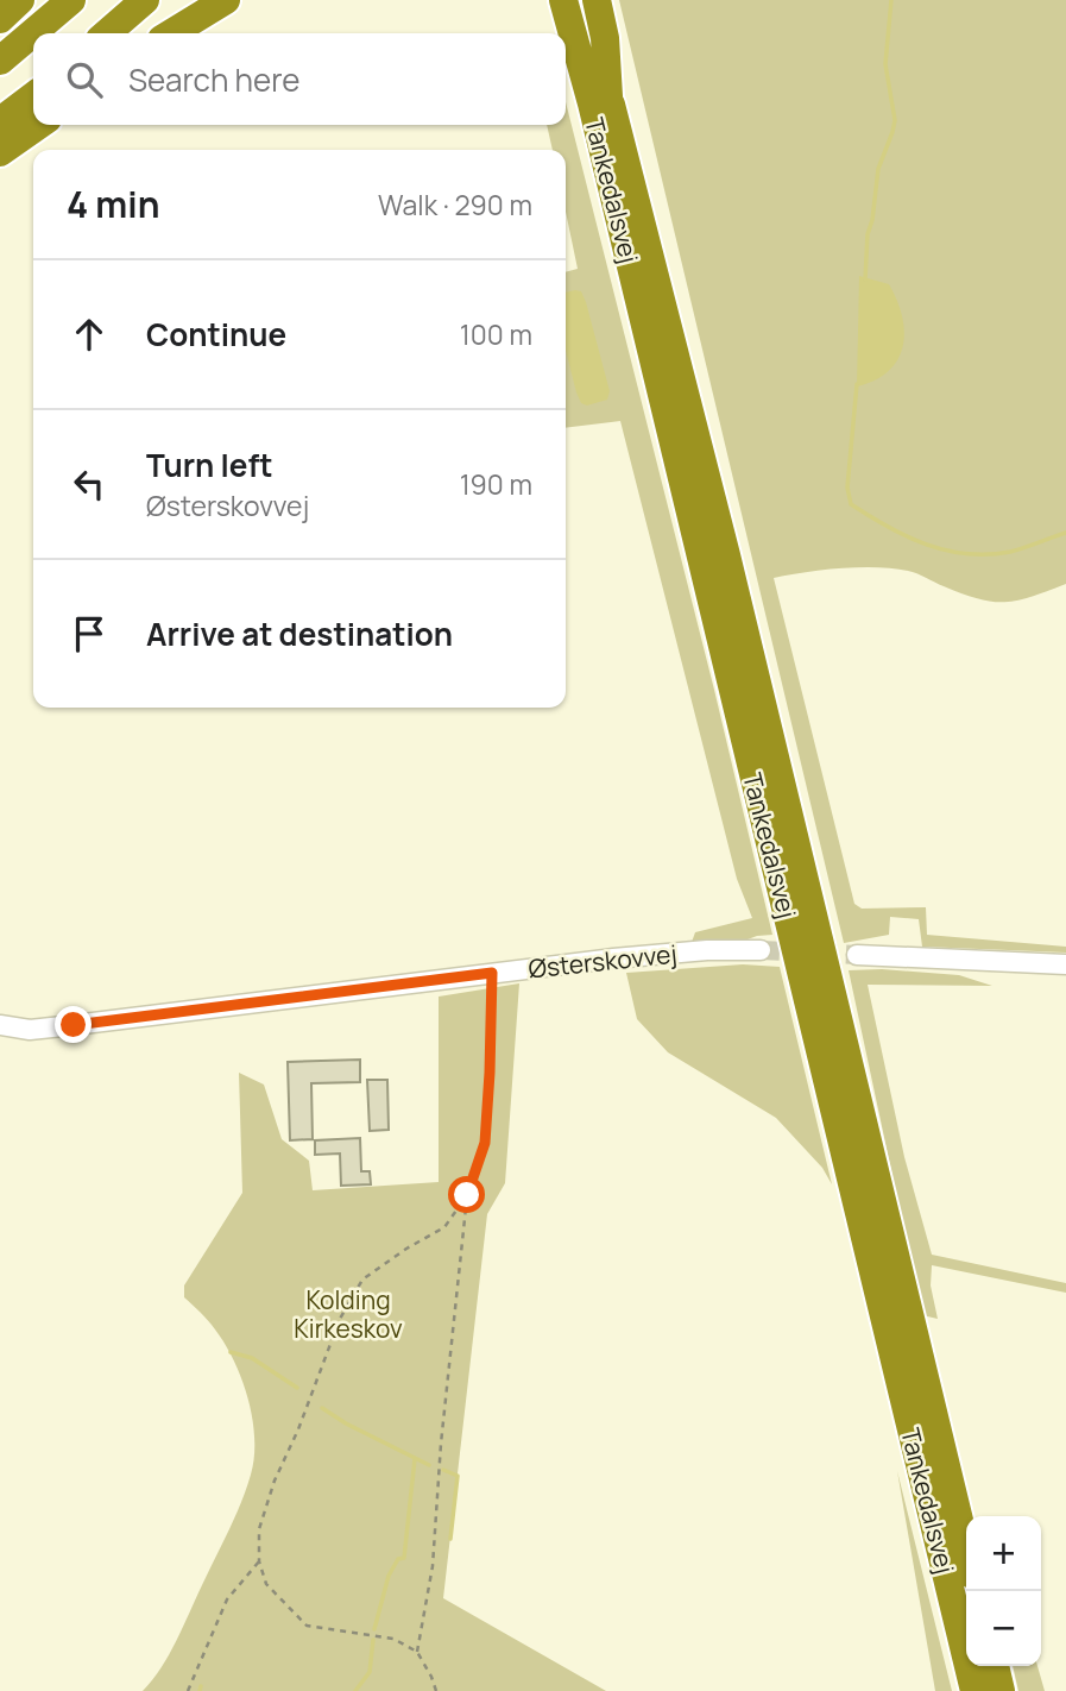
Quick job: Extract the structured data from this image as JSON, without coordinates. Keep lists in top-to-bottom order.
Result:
{
  "streets": {
    "highway": ["Tankedalsvej"],
    "street": ["Østerskovvej"]
  },
  "parks": ["Kolding Kirkeskov"],
  "page": {
    "search": "Search here",
    "heading": ["4 min", "Walk · 290 m"],
    "list": [
      ["Continue", "100 m"],
      ["Turn left", "Østerskovvej", "190 m"],
      "Arrive at destination"
    ],
    "map_buttons": ["+", "−"]
  }
}
